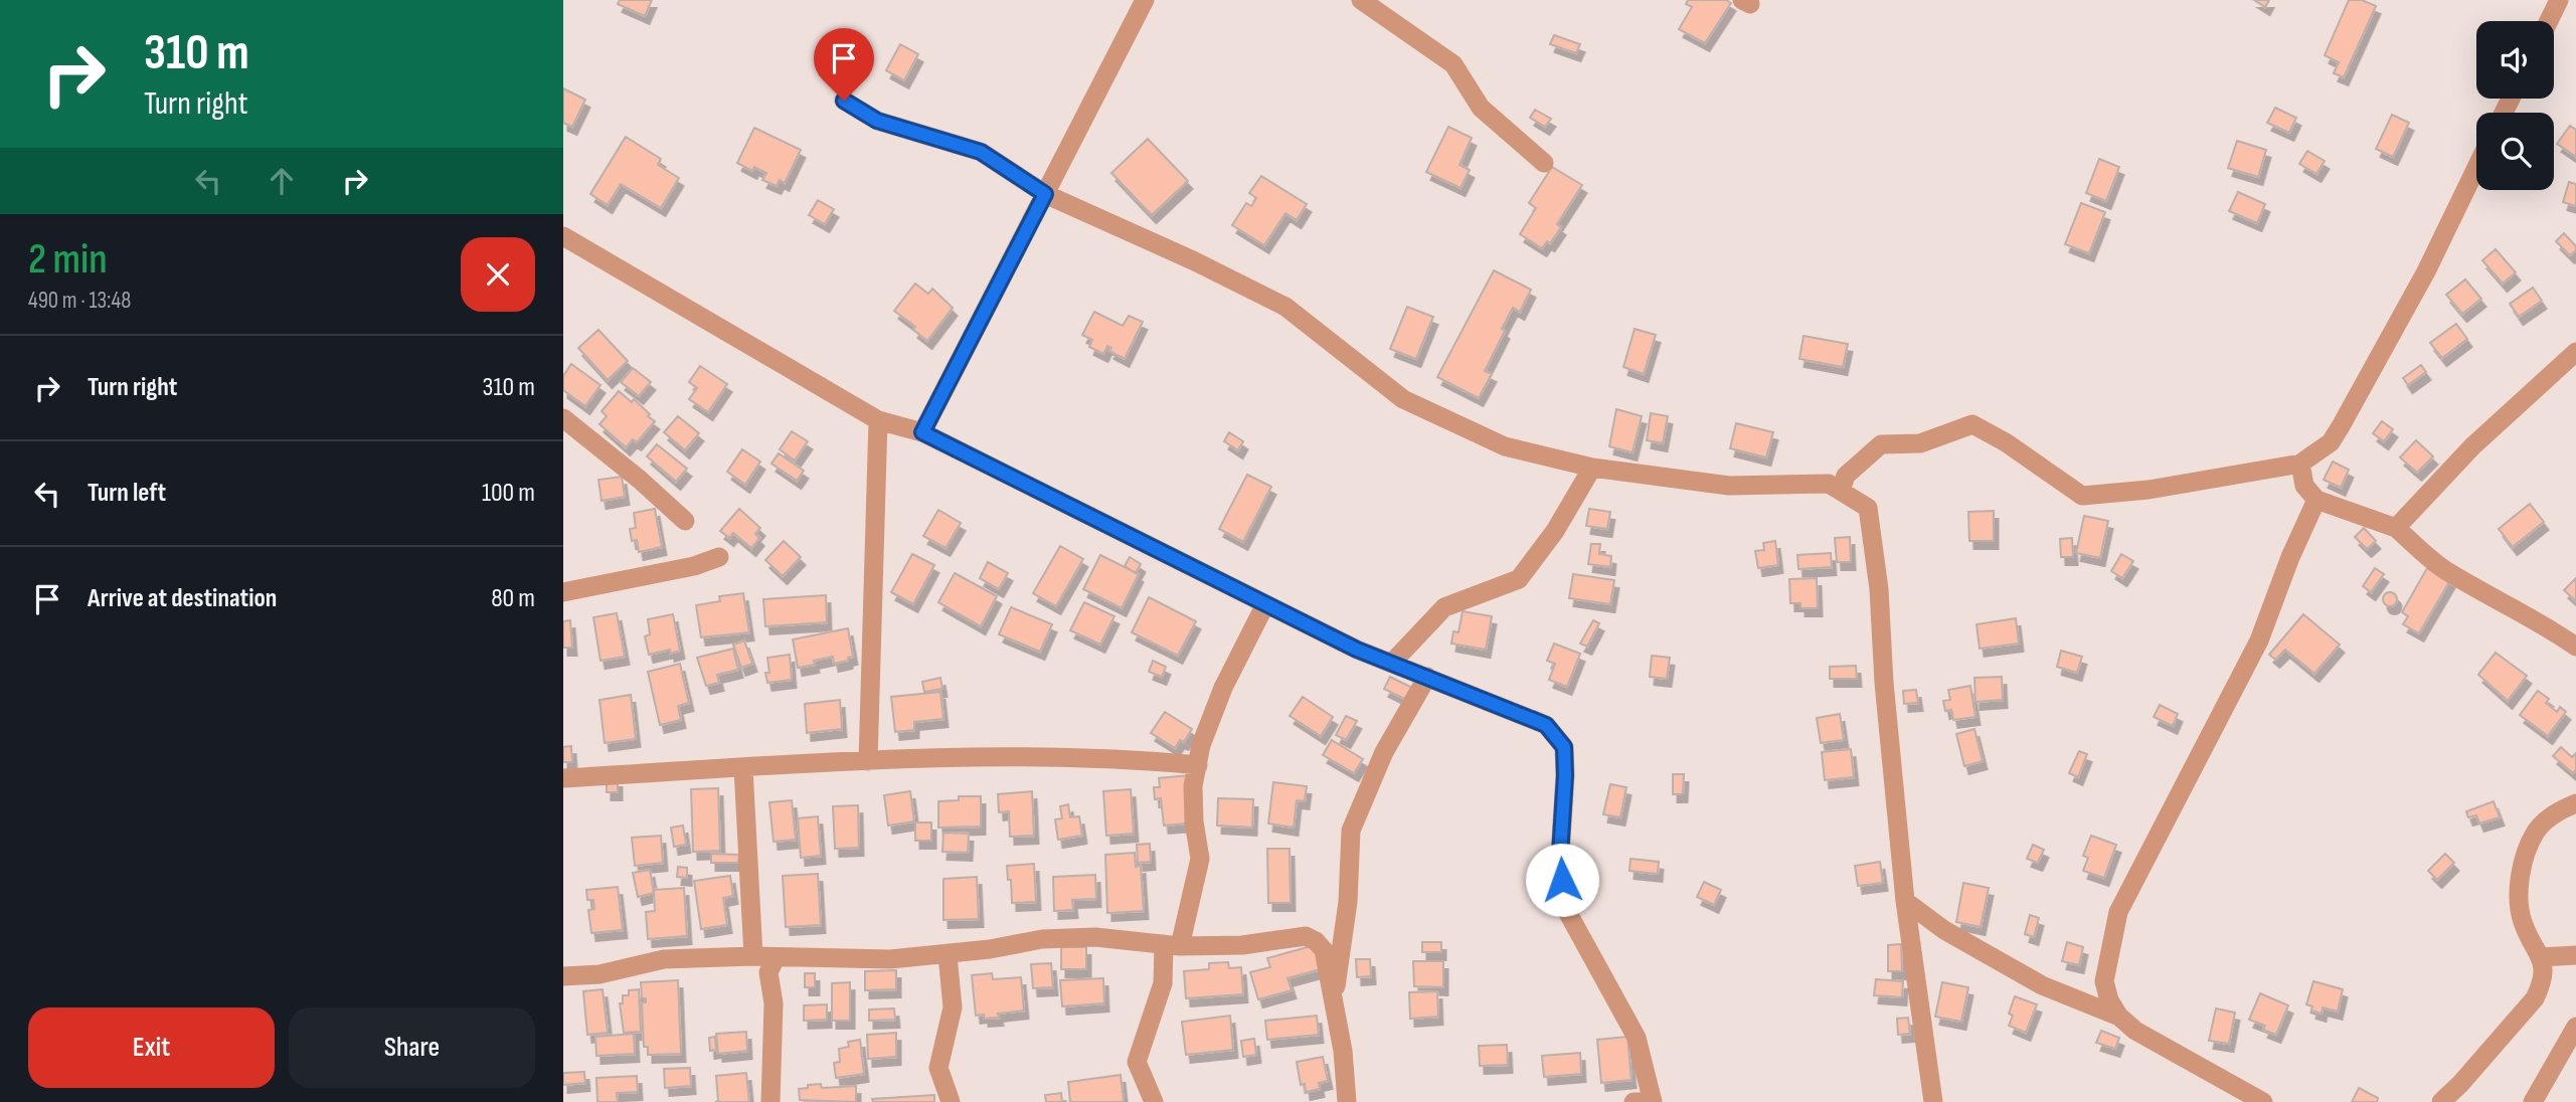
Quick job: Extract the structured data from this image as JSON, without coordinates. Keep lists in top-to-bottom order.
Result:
{
  "page": {
    "turn": ["310 m", "Turn right"],
    "heading": ["2 min", "490 m · 13:48"],
    "list": [
      {
        "name": "Turn right",
        "value": "310 m"
      },
      {
        "name": "Turn left",
        "value": "100 m"
      },
      {
        "name": "Arrive at destination",
        "value": "80 m"
      }
    ],
    "buttons": ["Exit", "Share"]
  }
}
